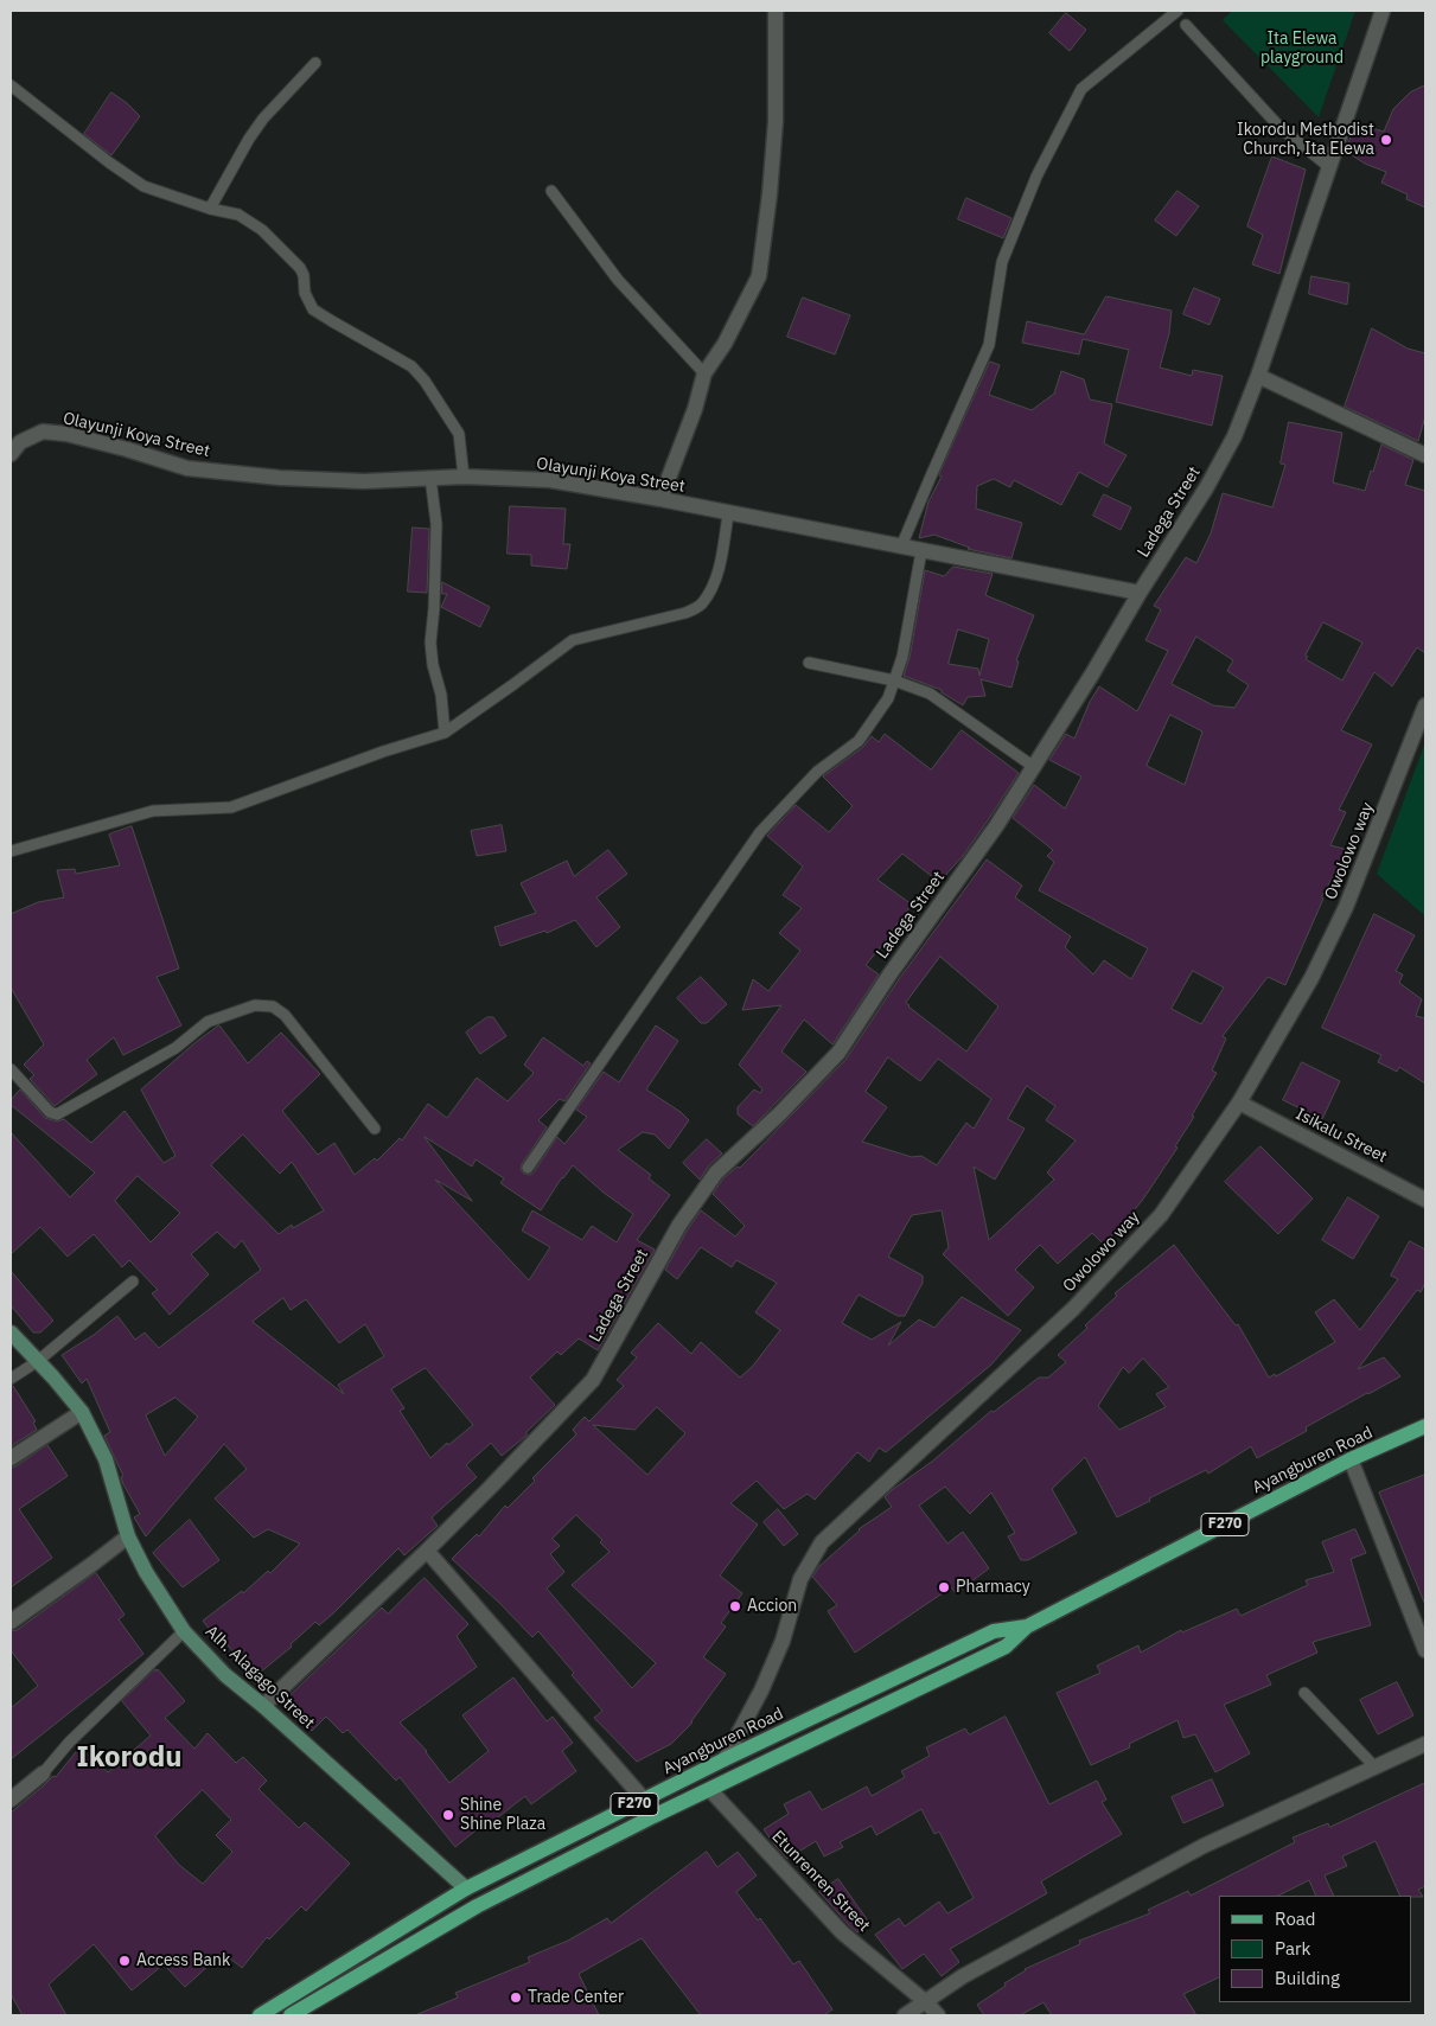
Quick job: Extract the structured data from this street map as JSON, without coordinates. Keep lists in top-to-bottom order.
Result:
{
  "streets": {
    "main road": ["Ayangburen Road", "F270", "Alh. Alagago Street"],
    "street": [
      "Olayunji Koya Street",
      "Ladega Street",
      "Owolowo way",
      "Isikalu Street",
      "Etunrenren Street"
    ]
  },
  "crossings": [
    ["Olayunji Koya Street", "Ladega Street"],
    ["Ladega Street", "Alh. Alagago Street"],
    ["Owolowo way", "Isikalu Street"],
    ["Owolowo way", "Ayangburen Road"],
    ["Ayangburen Road", "Alh. Alagago Street"],
    ["Ayangburen Road", "Etunrenren Street"]
  ],
  "districts": ["Ikorodu"],
  "parks": ["Ita Elewa playground"],
  "places": [
    "Ikorodu Methodist Church, Ita Elewa",
    "Pharmacy",
    "Accion",
    "Shine Shine Plaza",
    "Access Bank",
    "Trade Center"
  ],
  "legend": ["Road", "Park", "Building"]
}
